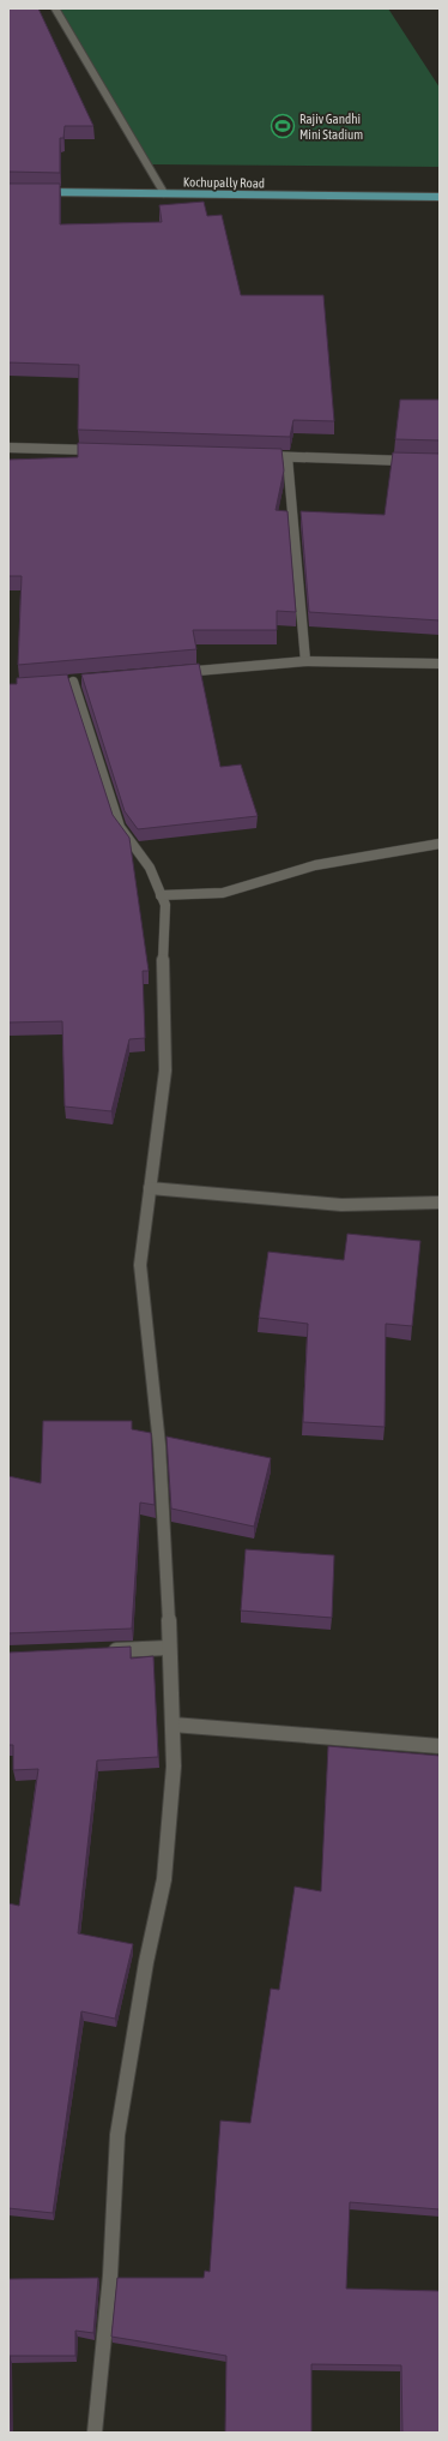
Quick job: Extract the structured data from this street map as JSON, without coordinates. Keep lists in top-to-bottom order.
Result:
{
  "streets": {
    "main road": ["Kochupally Road"]
  },
  "places": {
    "sports": ["Rajiv Gandhi Mini Stadium"]
  }
}
